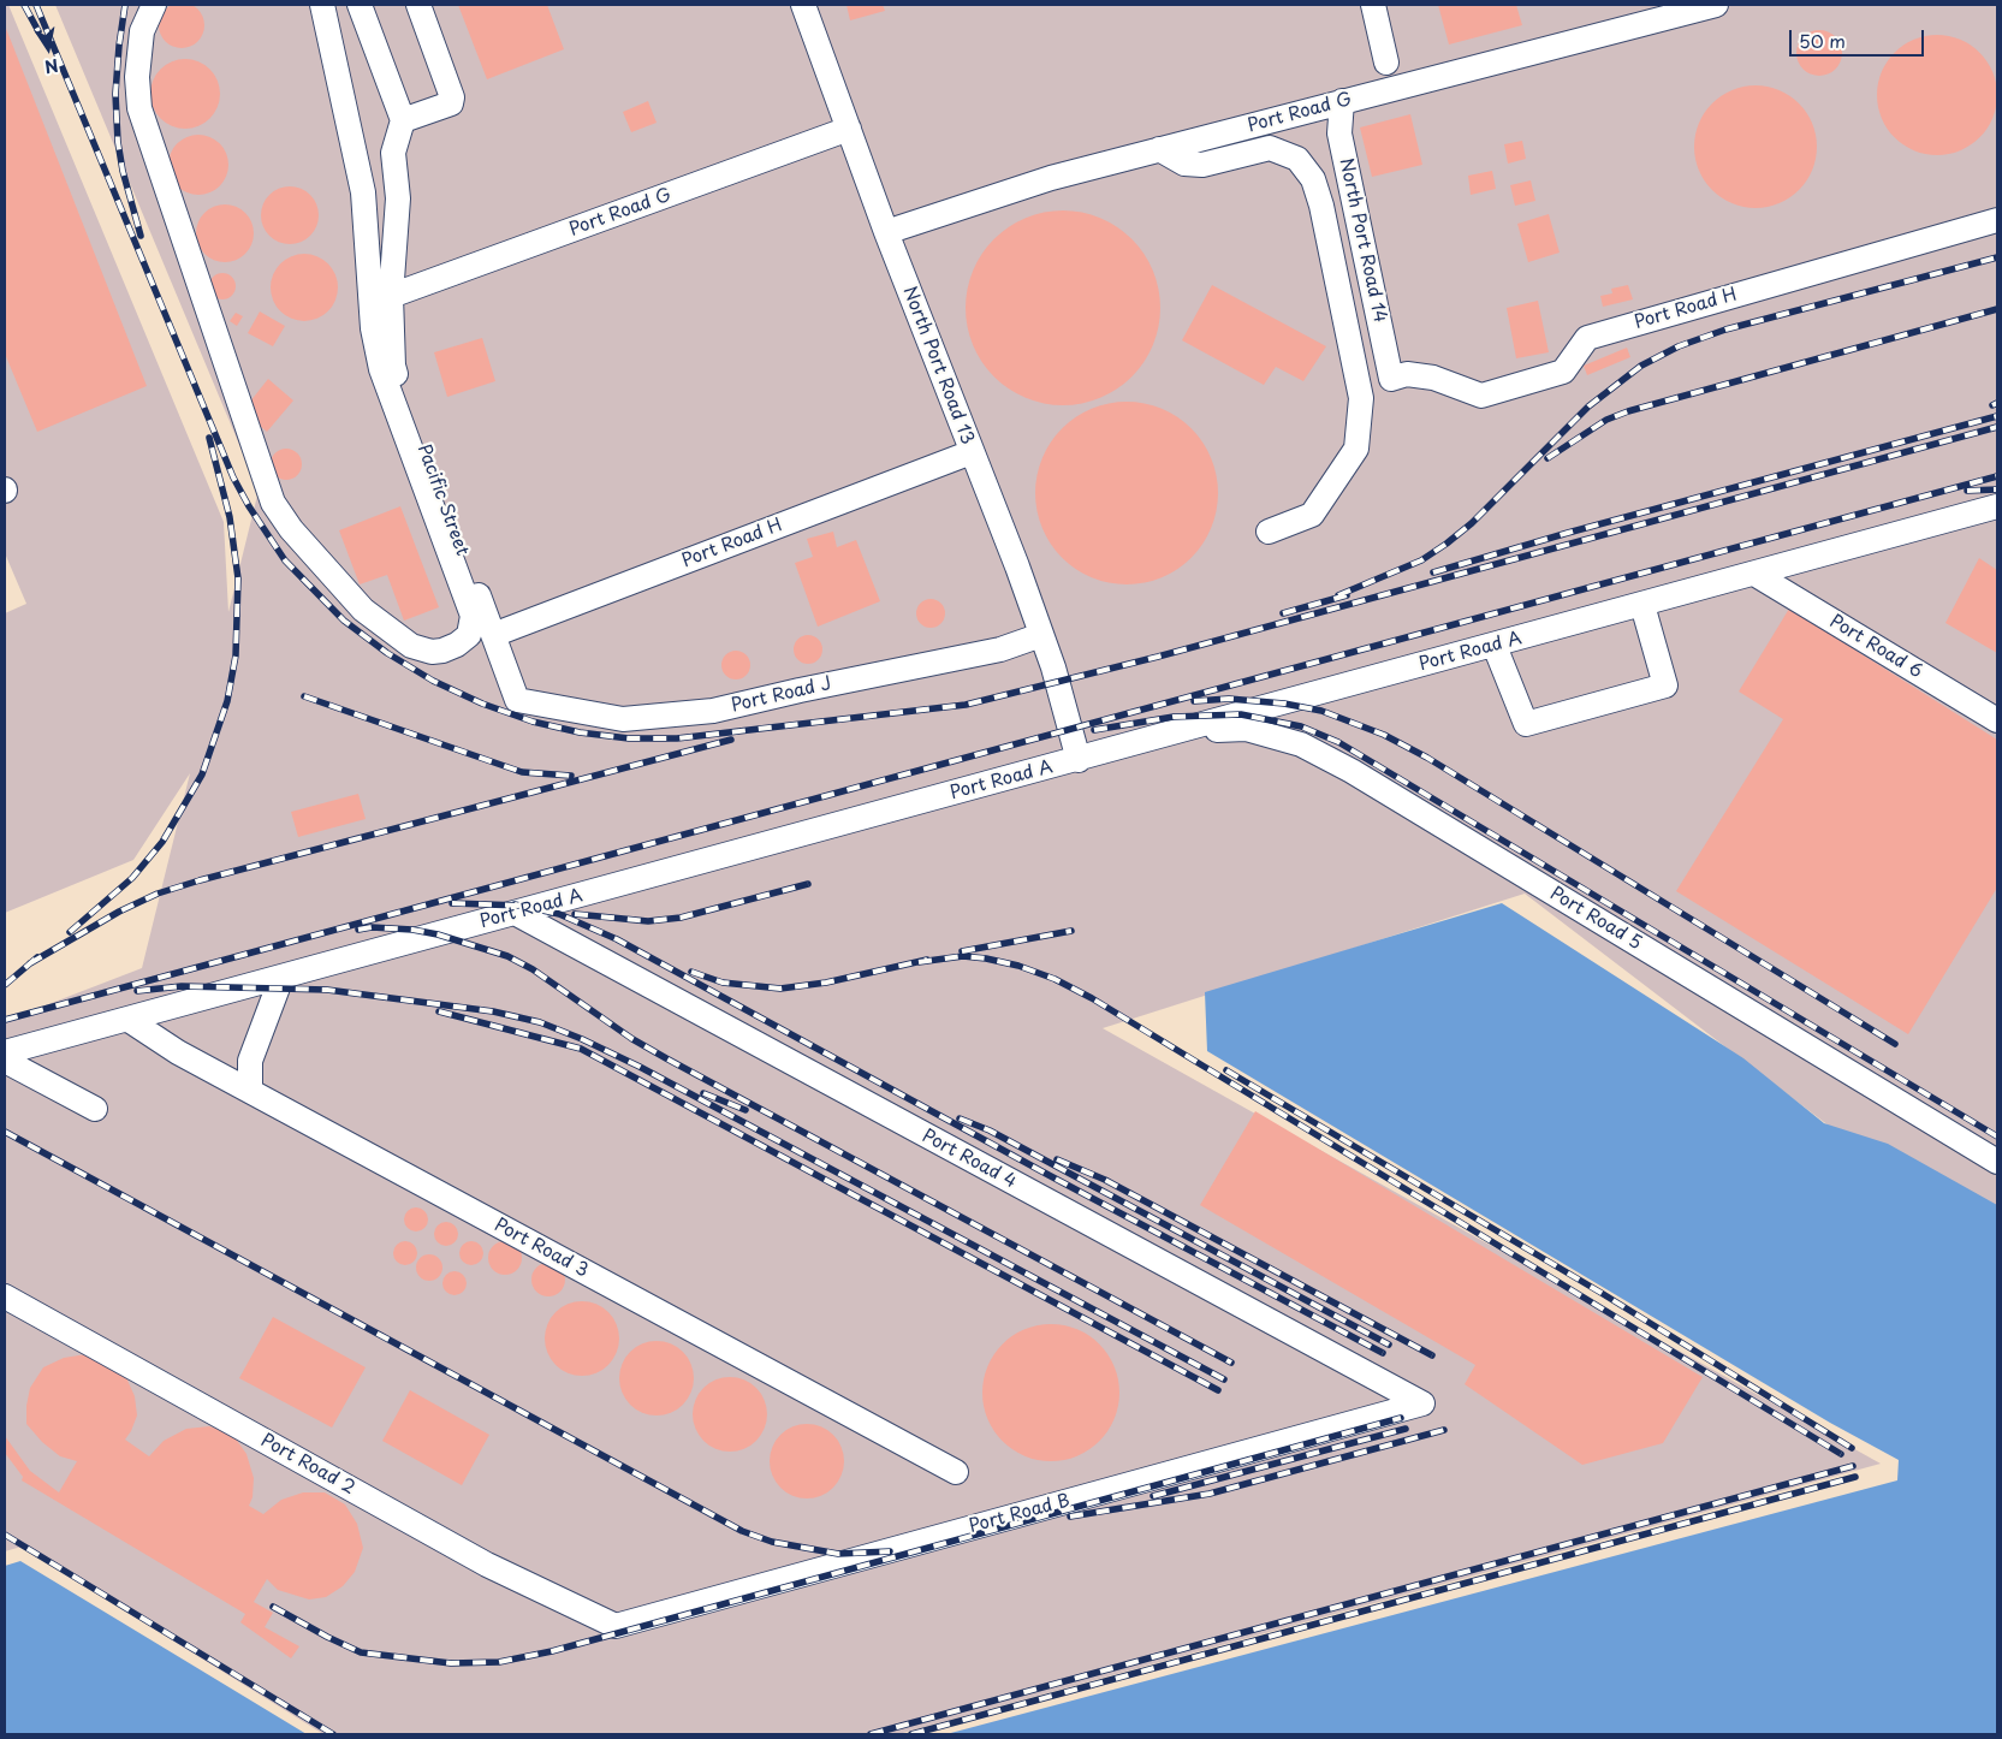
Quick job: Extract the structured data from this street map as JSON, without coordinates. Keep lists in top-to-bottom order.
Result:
{
  "streets": {
    "lane": [
      "Port Road G",
      "North Port Road 14",
      "Port Road H",
      "North Port Road 13",
      "Pacific Street",
      "Port Road 6",
      "Port Road A",
      "Port Road J",
      "Port Road 5",
      "Port Road 4",
      "Port Road 3",
      "Port Road 2",
      "Port Road B"
    ]
  },
  "crossings": [
    ["Port Road G", "North Port Road 14"],
    ["Port Road G", "North Port Road 13"],
    ["Port Road G", "Pacific Street"],
    ["North Port Road 14", "Port Road H"],
    ["Port Road H", "North Port Road 13"],
    ["Port Road H", "Pacific Street"],
    ["North Port Road 13", "Port Road A"],
    ["North Port Road 13", "Port Road J"],
    ["Pacific Street", "Port Road J"],
    ["Port Road 6", "Port Road A"],
    ["Port Road A", "Port Road 5"],
    ["Port Road A", "Port Road 4"],
    ["Port Road A", "Port Road 3"],
    ["Port Road 4", "Port Road B"],
    ["Port Road 2", "Port Road B"]
  ],
  "scale_bar": "50 m",
  "north": "bottom"
}
